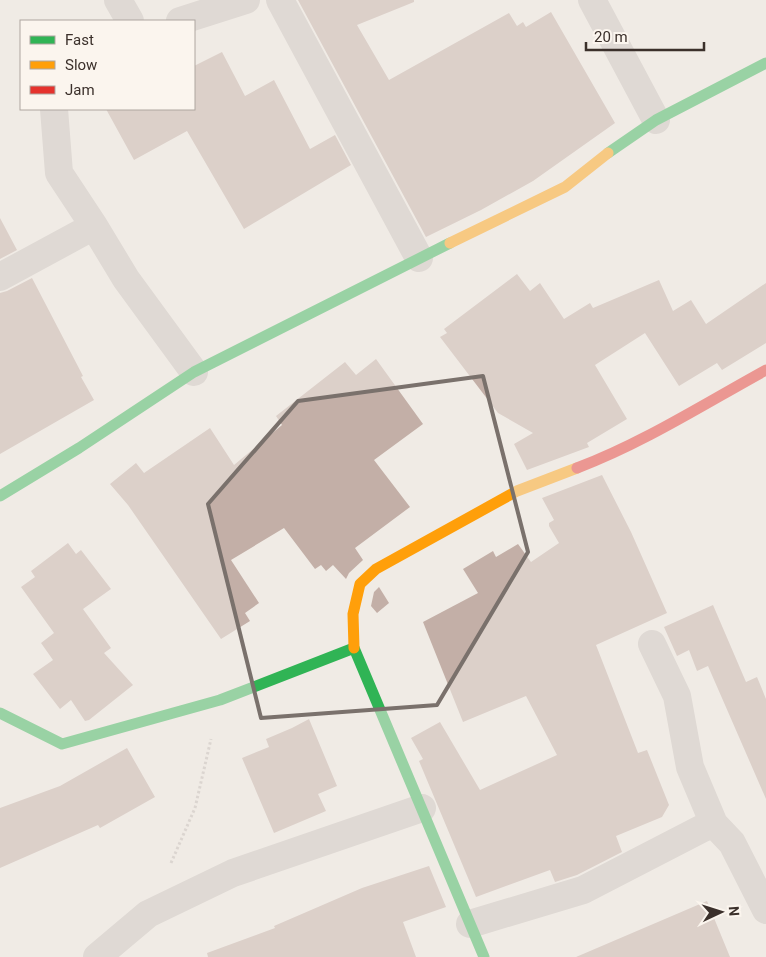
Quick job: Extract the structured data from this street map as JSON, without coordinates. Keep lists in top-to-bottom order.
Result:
{
  "legend": ["Fast", "Slow", "Jam"],
  "scale_bar": "20 m",
  "north": "right"
}
